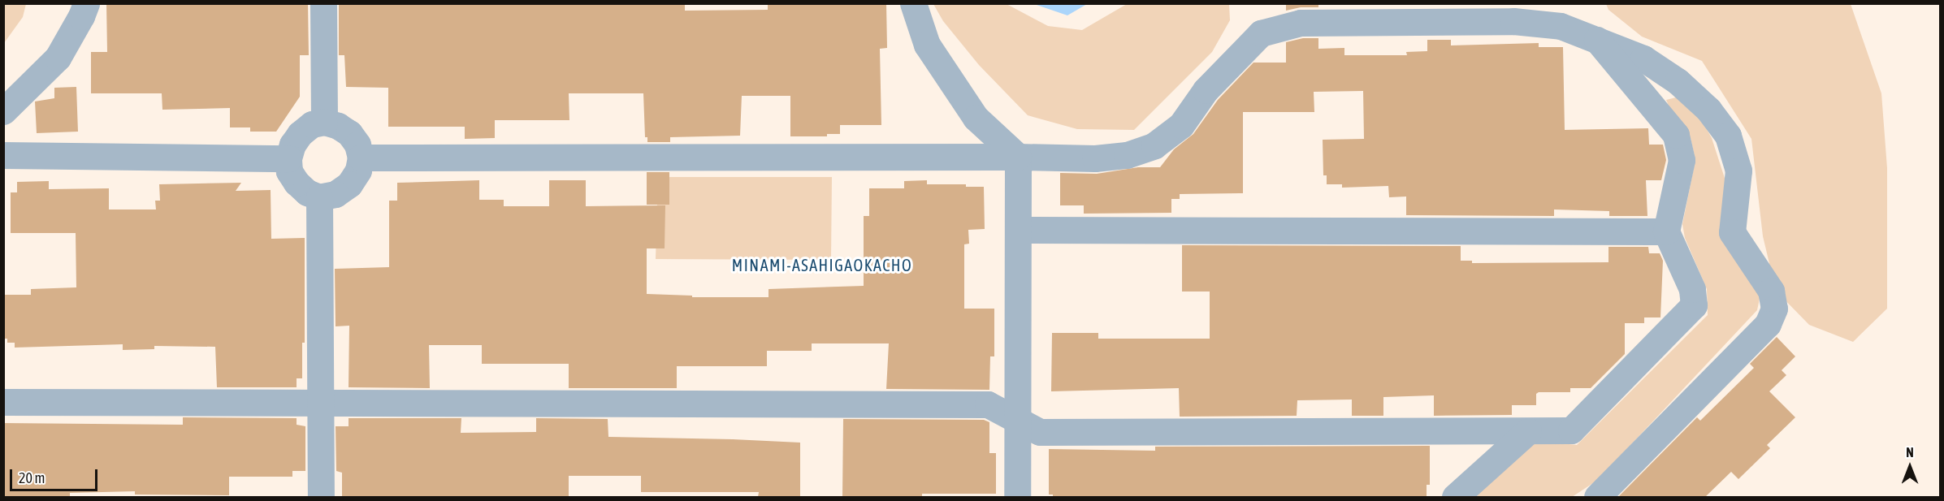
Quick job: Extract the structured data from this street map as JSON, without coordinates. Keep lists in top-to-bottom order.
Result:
{
  "districts": ["MINAMI-ASAHIGAOKACHO"],
  "scale_bar": "20 m",
  "north": "top"
}
